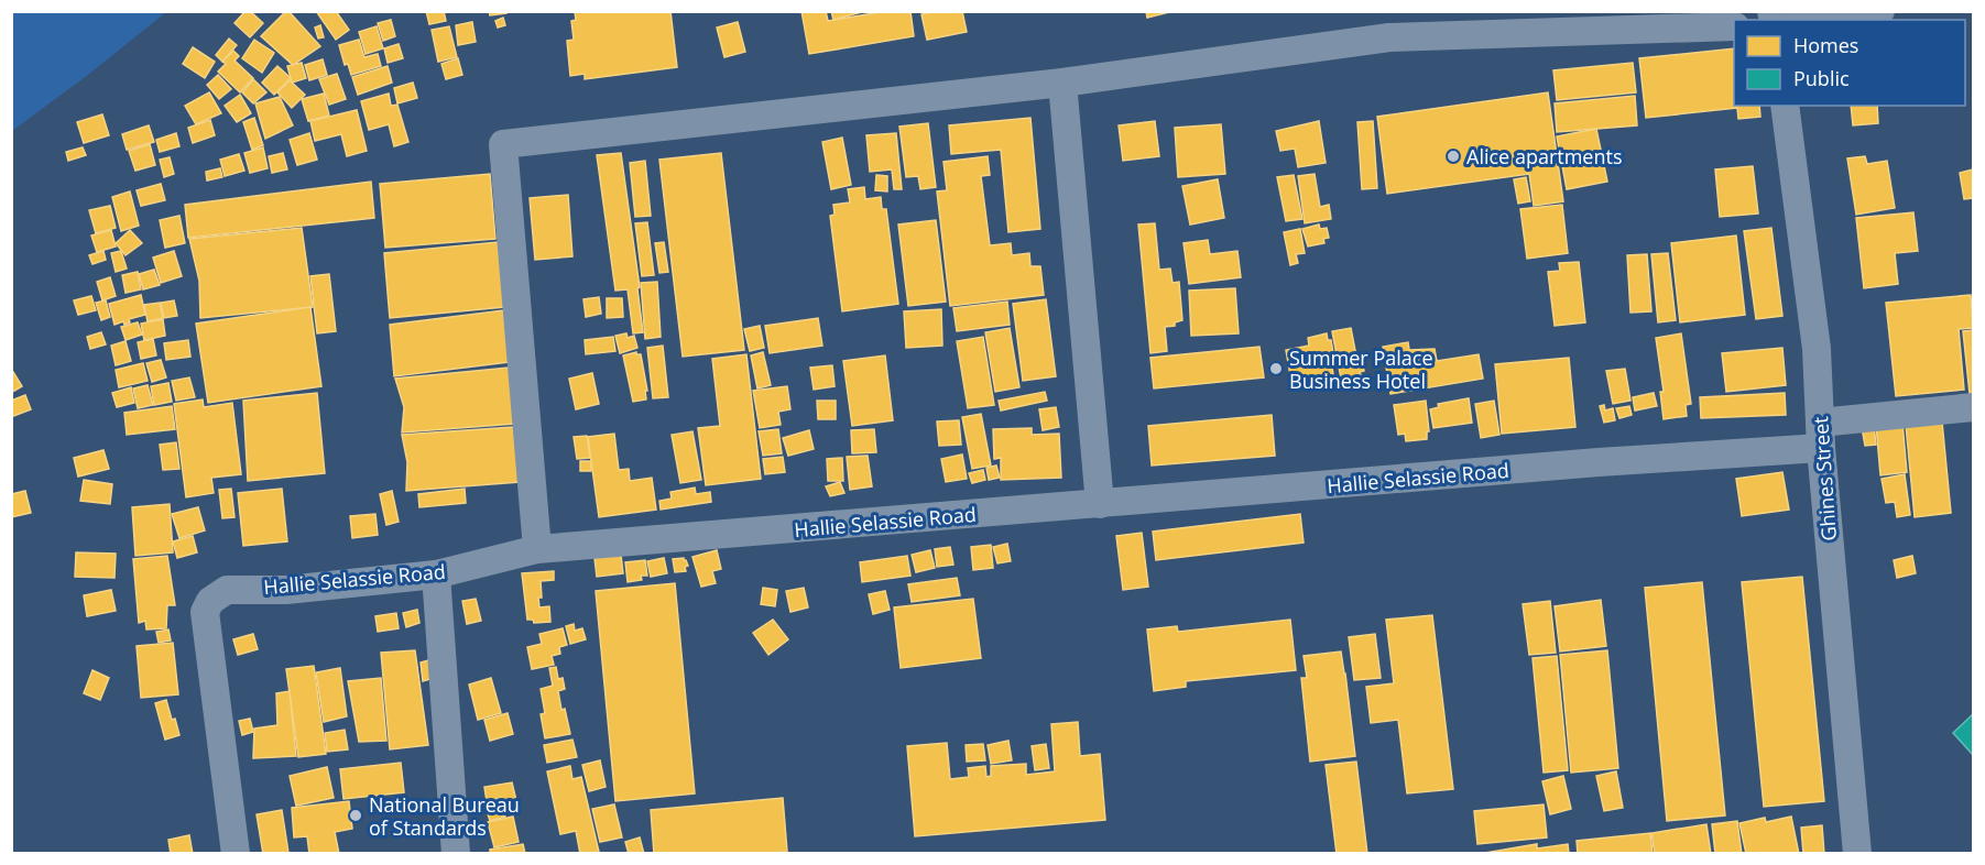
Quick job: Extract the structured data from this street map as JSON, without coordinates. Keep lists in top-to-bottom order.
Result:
{
  "streets": {
    "street": ["Hallie Selassie Road", "Ghines Street"]
  },
  "crossings": [
    ["Hallie Selassie Road", "Ghines Street"]
  ],
  "places": ["Alice apartments", "Summer Palace Business Hotel", "National Bureau of Standards"],
  "legend": ["Homes", "Public"]
}
